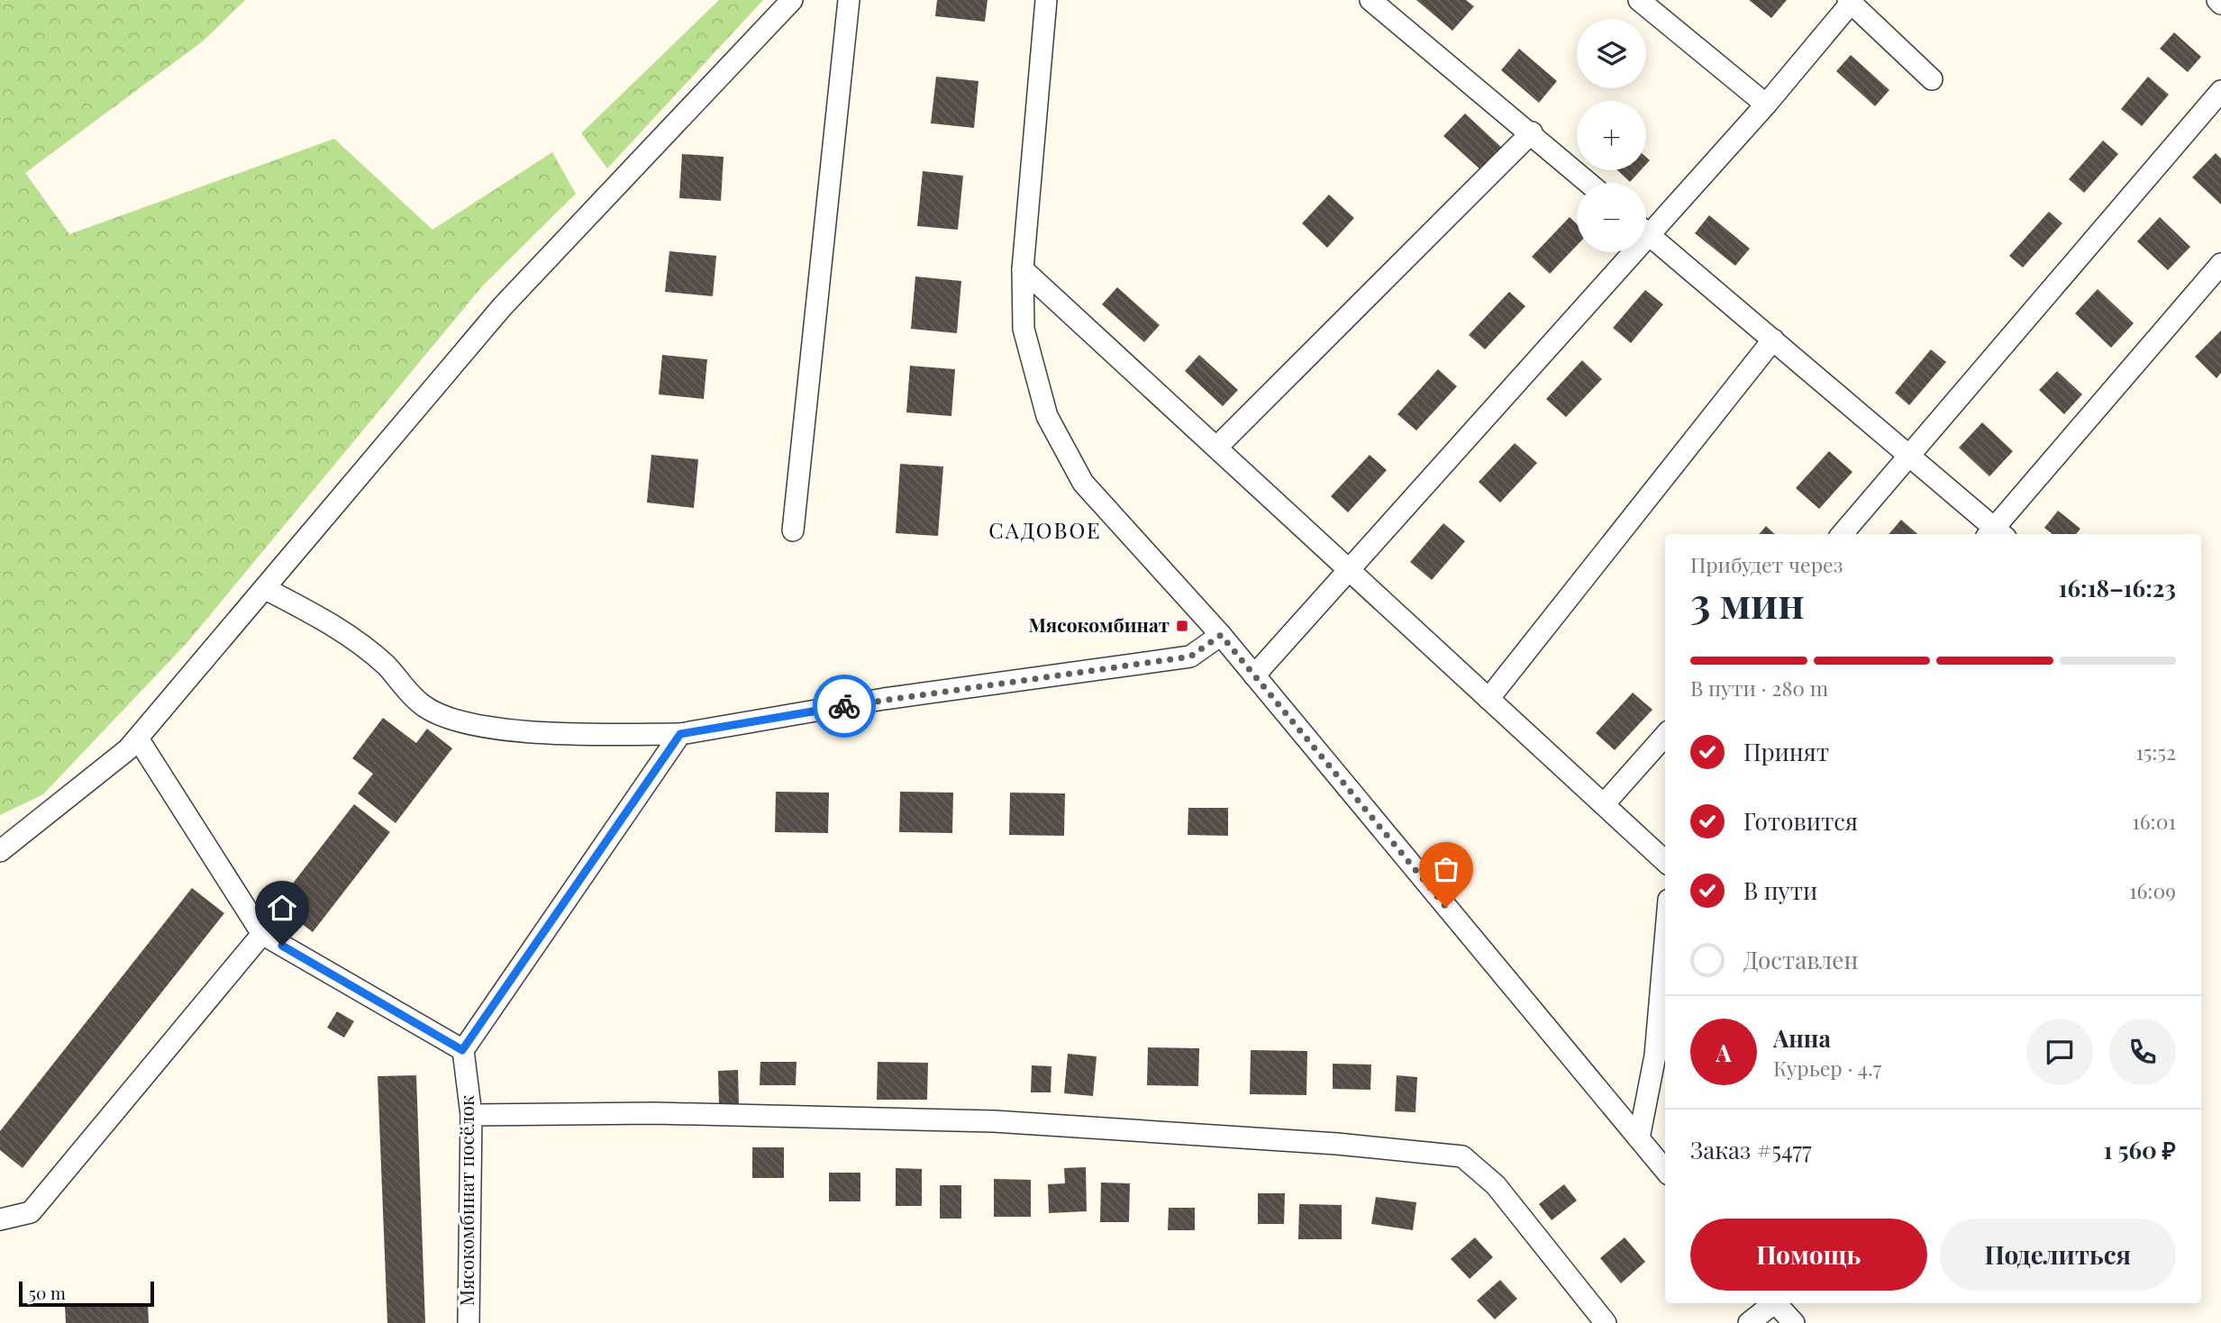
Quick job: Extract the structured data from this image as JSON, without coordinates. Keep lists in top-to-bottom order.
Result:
{
  "streets": {
    "street": ["Мясокомбинат посёлок"]
  },
  "districts": ["САДОВОЕ"],
  "places": {
    "transit": ["Мясокомбинат"]
  },
  "scale_bar": "50 m",
  "page": {
    "map_buttons": ["+", "−"],
    "heading": ["3 мин", "Прибудет через", "16:18–16:23"],
    "panel": [
      "Анна",
      "Курьер · 4.7",
      "Заказ #5477",
      "1 560 ₽"
    ],
    "bar": "В пути · 280 m",
    "list": [
      ["Принят", "15:52"],
      ["Готовится", "16:01"],
      ["В пути", "16:09"],
      "Доставлен"
    ],
    "round": "А",
    "buttons": ["Помощь", "Поделиться"],
    "scale": "50 m"
  }
}
